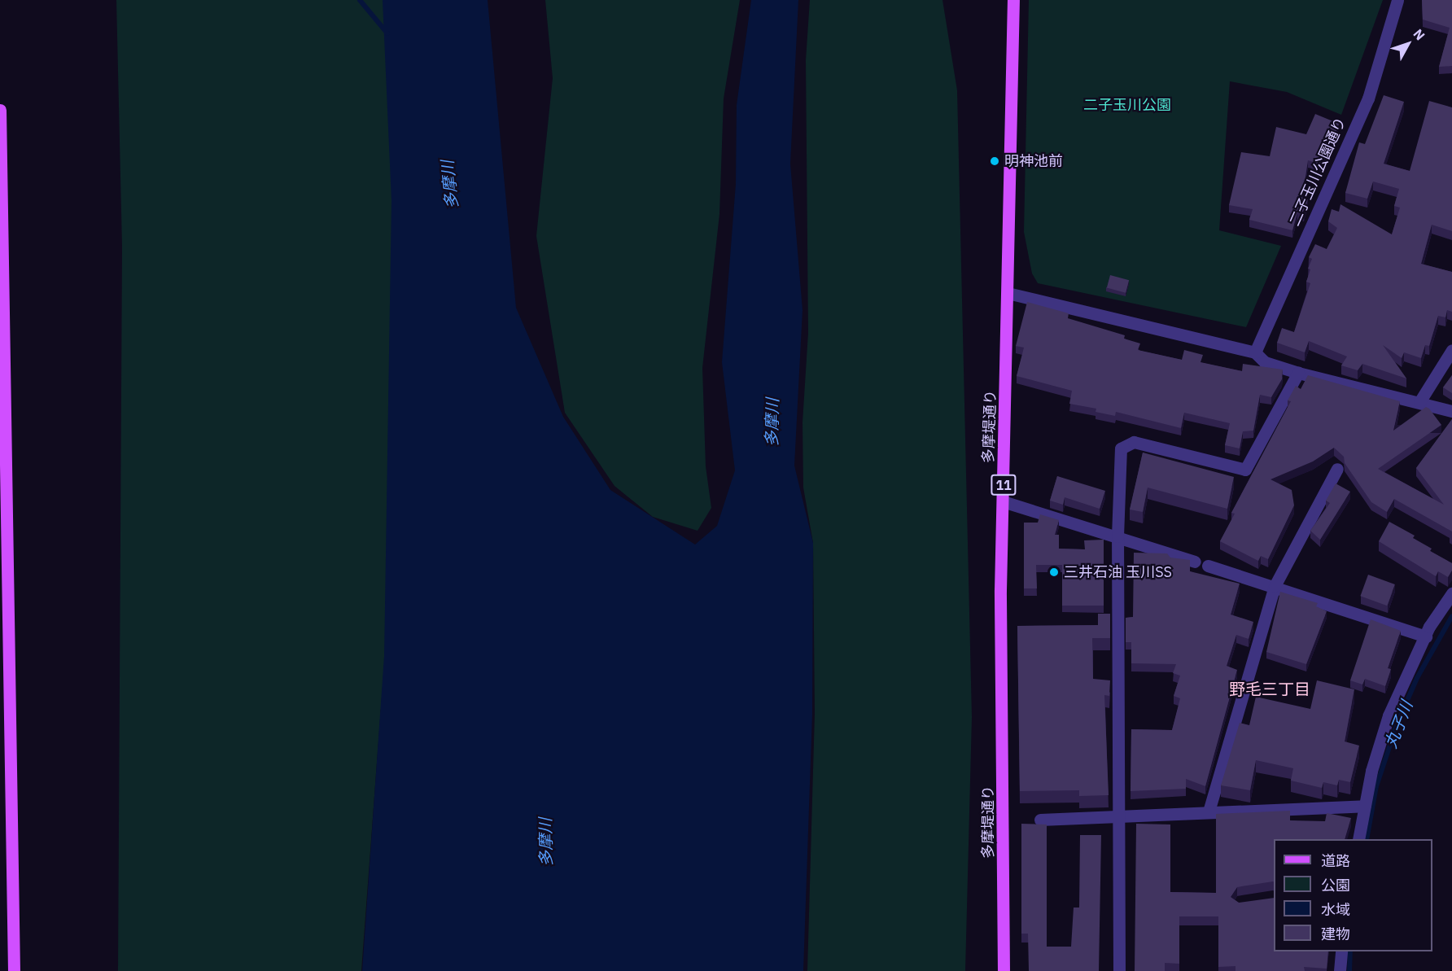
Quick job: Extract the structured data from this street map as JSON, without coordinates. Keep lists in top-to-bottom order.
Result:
{
  "streets": {
    "main road": ["多摩堤通り", "11"],
    "street": ["二子玉川公園通り"]
  },
  "districts": ["野毛三丁目"],
  "water": ["多摩川", "丸子川"],
  "parks": ["二子玉川公園"],
  "places": ["明神池前", "三井石油 玉川SS"],
  "legend": [
    "道路",
    "公園",
    "水域",
    "建物"
  ],
  "north": "top right"
}
